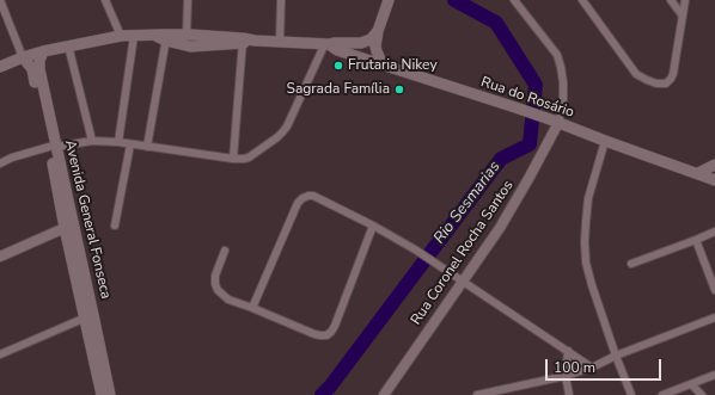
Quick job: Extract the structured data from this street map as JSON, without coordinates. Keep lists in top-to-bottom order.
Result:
{
  "streets": {
    "main road": ["Rua do Rosário", "Avenida General Fonseca"],
    "street": ["Rua Coronel Rocha Santos"]
  },
  "crossings": [
    ["Rua do Rosário", "Rua Coronel Rocha Santos"]
  ],
  "water": ["Rio Sesmarias"],
  "places": ["Frutaria Nikey", "Sagrada Família"],
  "scale_bar": "100 m"
}
